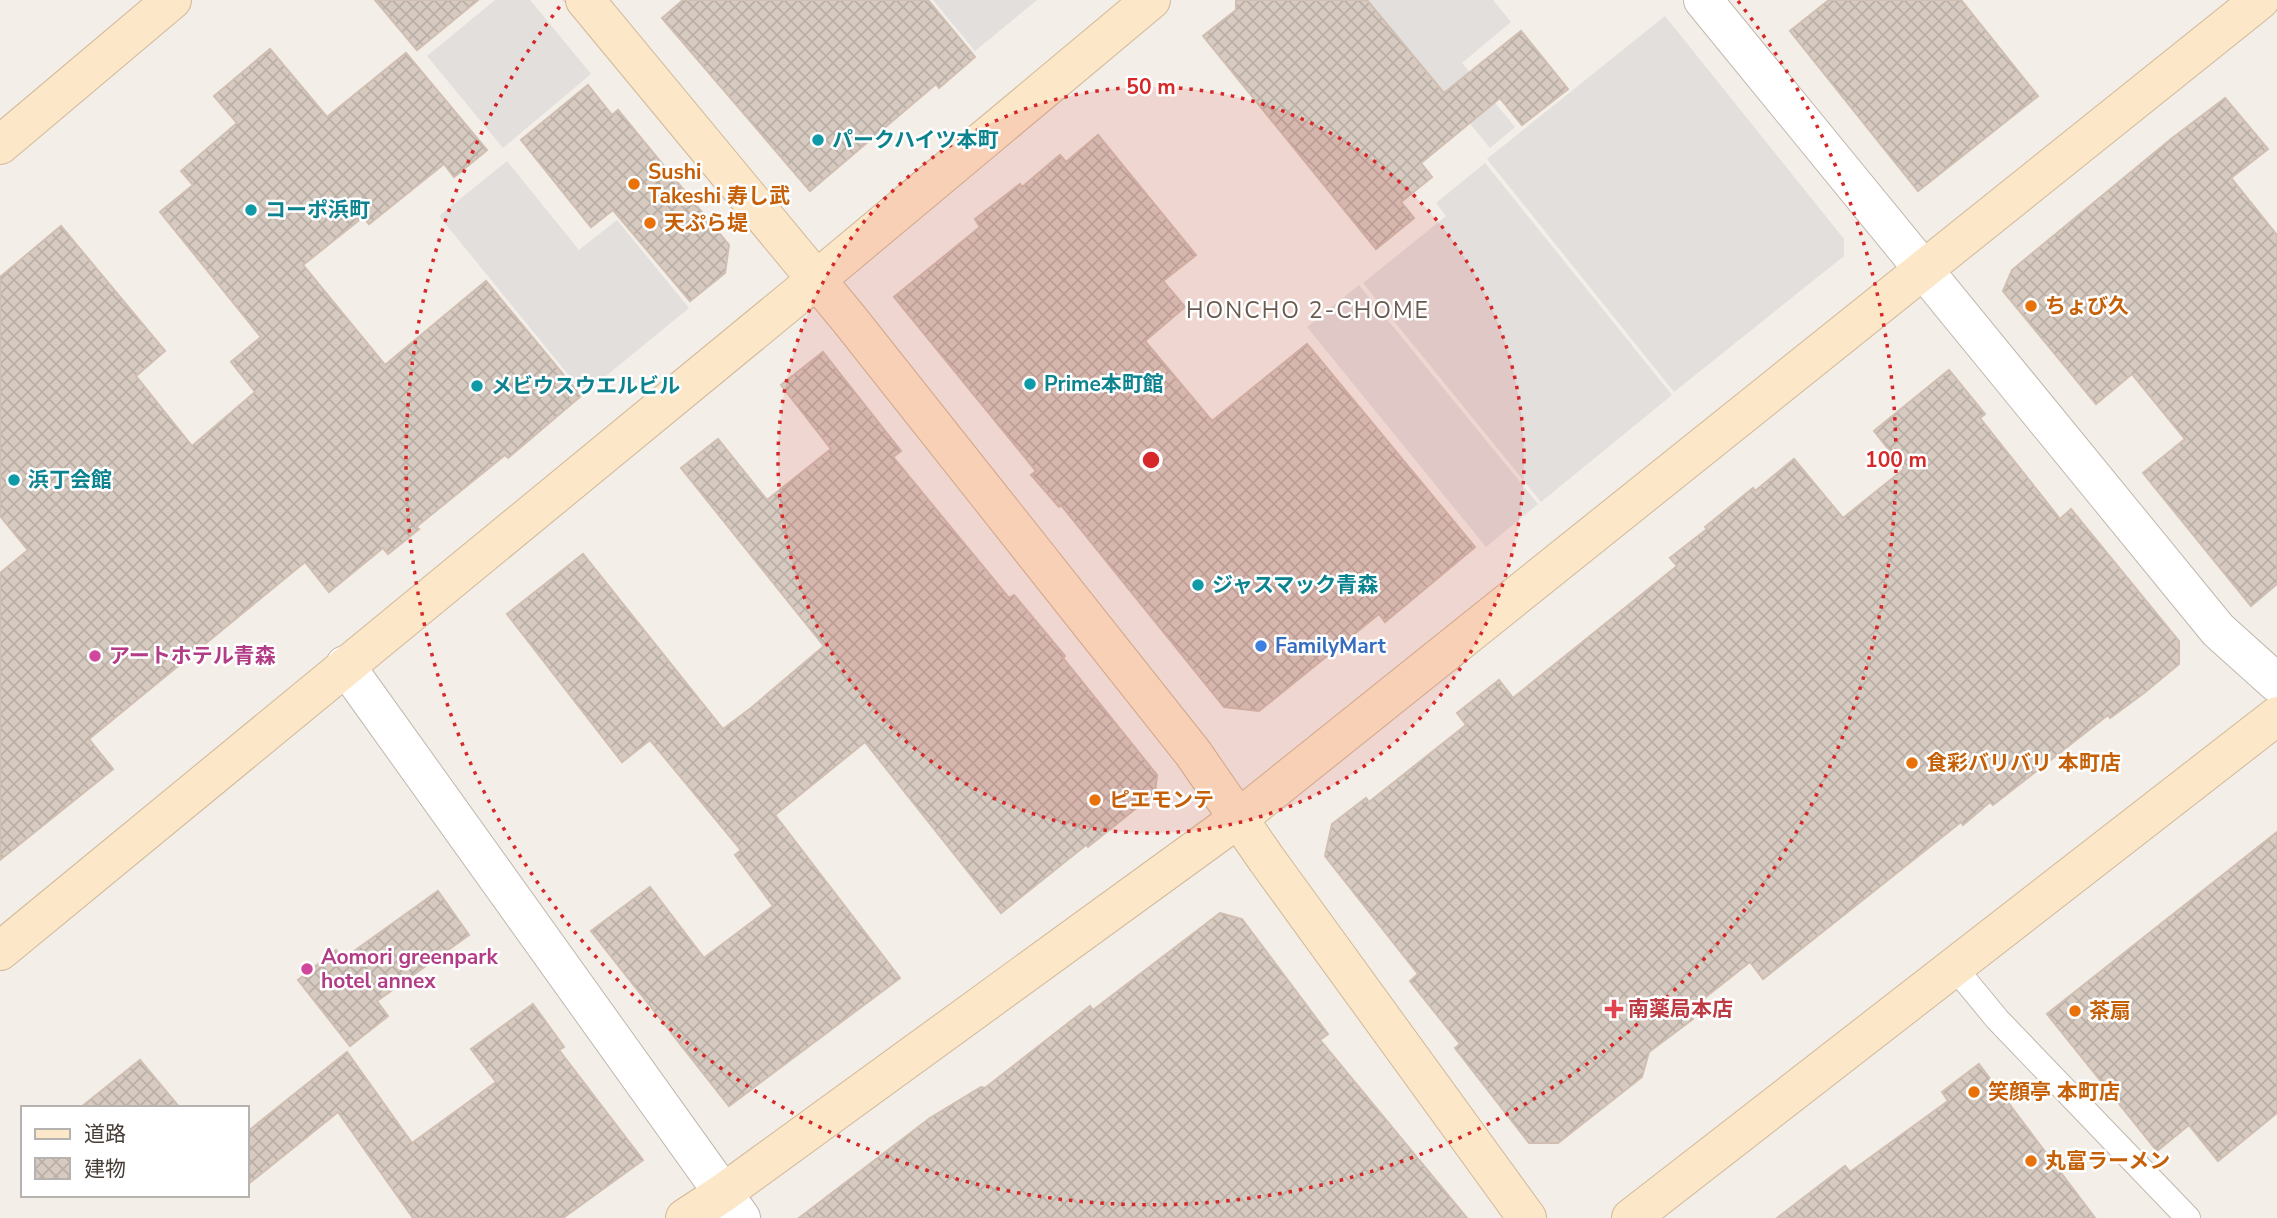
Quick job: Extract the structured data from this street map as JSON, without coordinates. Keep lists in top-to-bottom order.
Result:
{
  "districts": ["HONCHO 2-CHOME"],
  "places": {
    "other": [
      "パークハイツ本町",
      "Sushi Takeshi 寿し武",
      "コーポ浜町",
      "天ぷら堤",
      "ちょび久",
      "Prime本町館",
      "メビウスウエルビル",
      "浜丁会館",
      "ジャスマック青森",
      "FamilyMart",
      "アートホテル青森",
      "食彩バリバリ 本町店",
      "ピエモンテ",
      "Aomori greenpark hotel annex",
      "茶扇",
      "笑顔亭 本町店",
      "丸富ラーメン"
    ],
    "health": ["南薬局本店"]
  },
  "legend": ["道路", "建物"],
  "rings": ["50 m", "100 m"]
}
